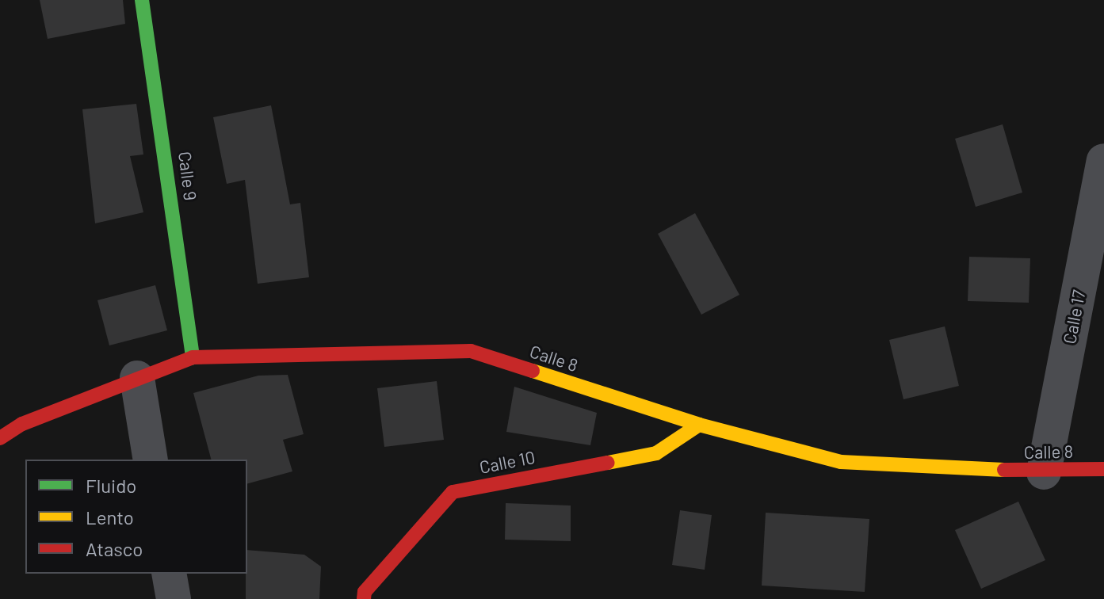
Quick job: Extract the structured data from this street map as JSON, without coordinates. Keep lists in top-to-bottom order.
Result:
{
  "streets": {
    "street": [
      "Calle 9",
      "Calle 17",
      "Calle 8",
      "Calle 10"
    ]
  },
  "crossings": [
    ["Calle 9", "Calle 8"],
    ["Calle 17", "Calle 8"],
    ["Calle 8", "Calle 10"]
  ],
  "legend": ["Fluido", "Lento", "Atasco"]
}
